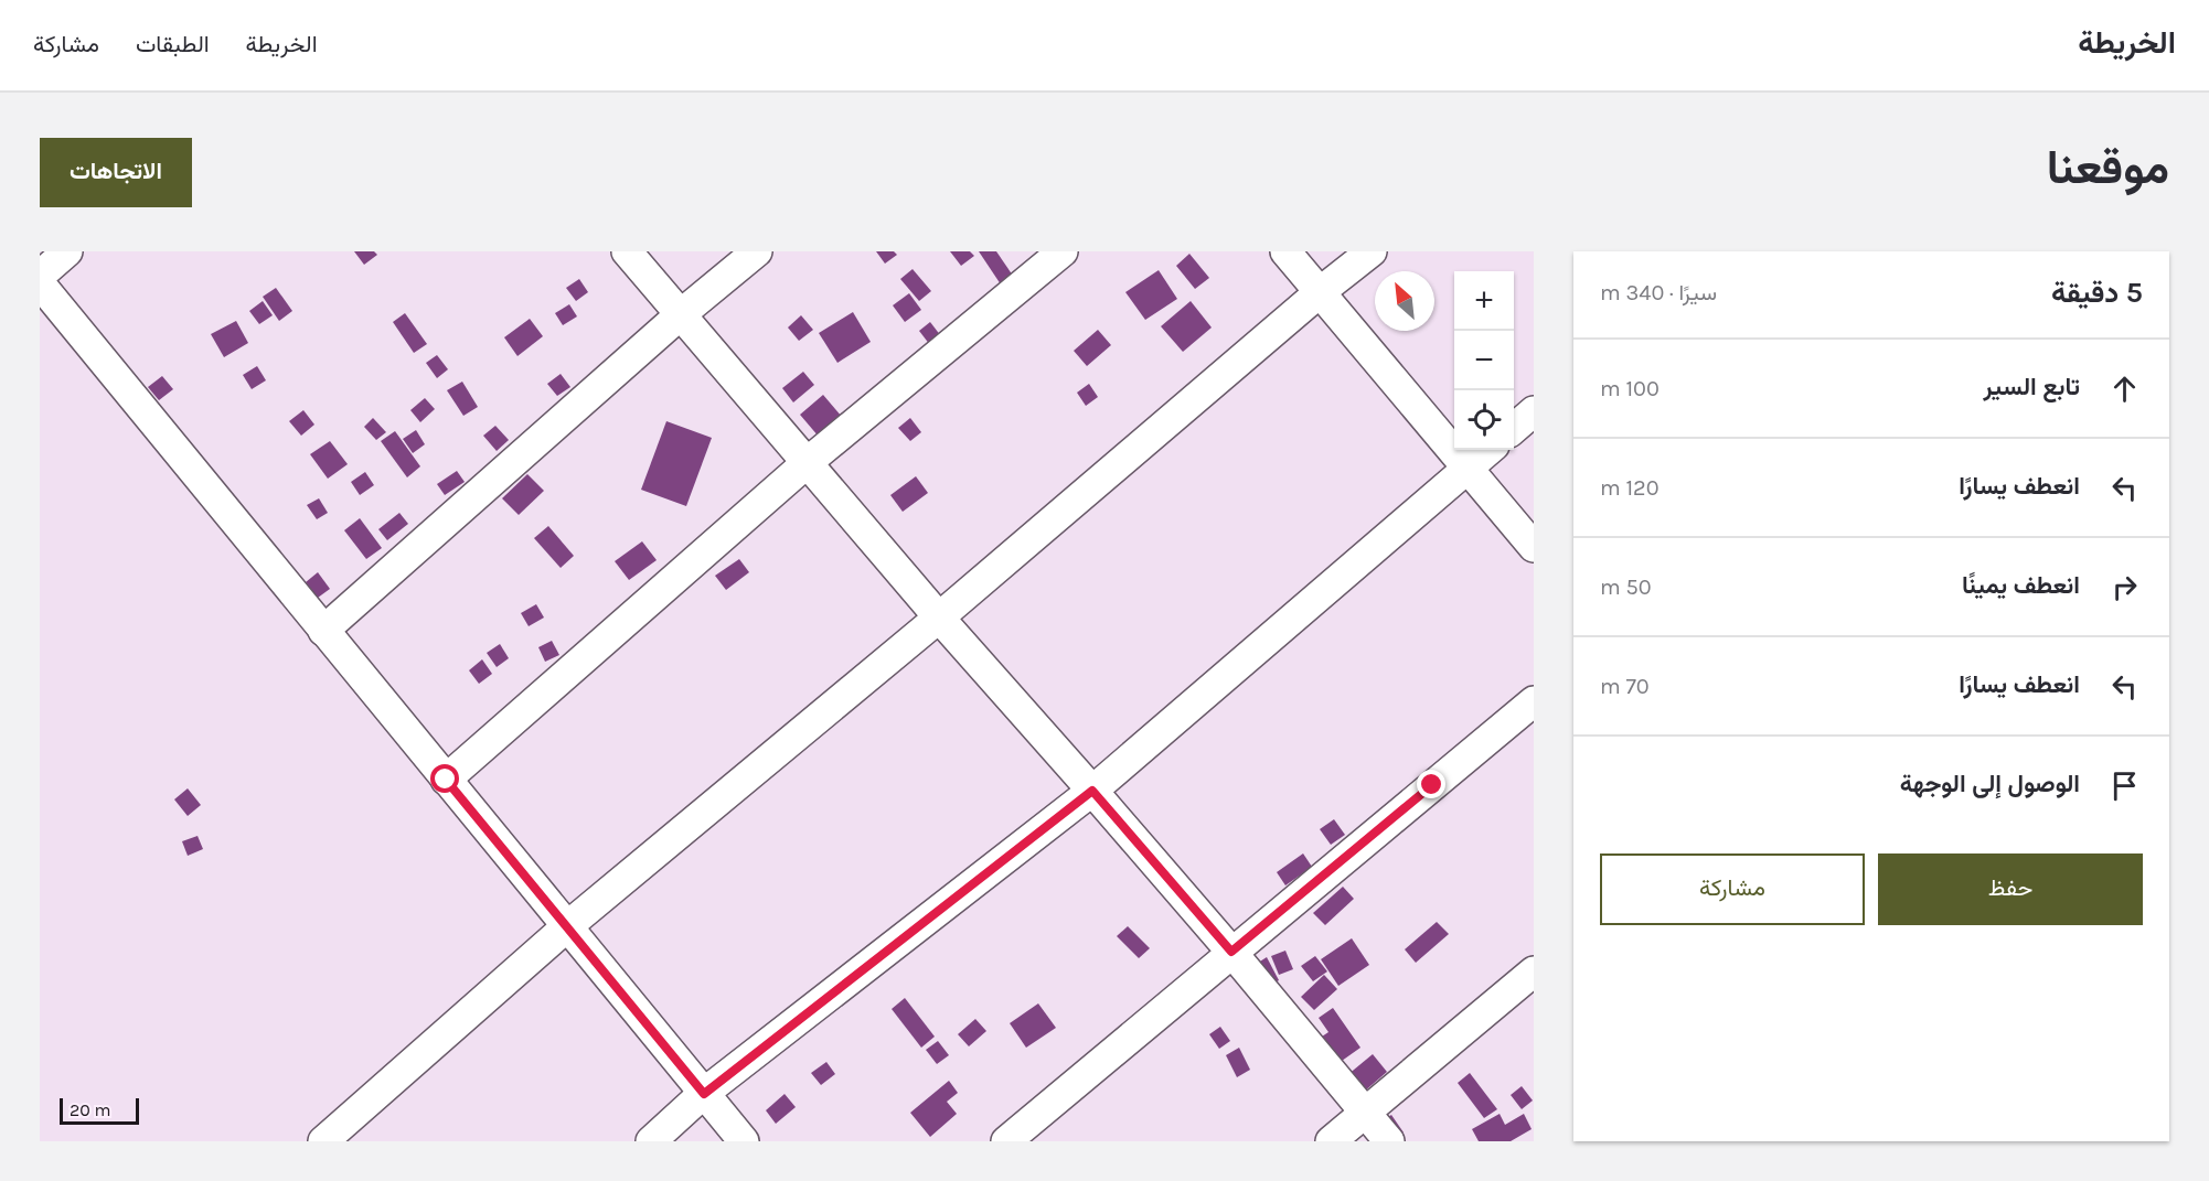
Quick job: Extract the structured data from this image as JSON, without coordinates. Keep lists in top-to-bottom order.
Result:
{
  "scale_bar": "20 m",
  "north": "top left",
  "page": {
    "header": "الخريطة",
    "nav": ["الخريطة", "الطبقات", "مشاركة"],
    "title": "موقعنا",
    "buttons": [
      "الاتجاهات",
      ["حفظ", "مشاركة"]
    ],
    "heading": ["5 دقيقة", "سيرًا · 340 m"],
    "map_buttons": ["+", "−"],
    "list": [
      ["تابع السير", "100 m"],
      ["انعطف يسارًا", "120 m"],
      ["انعطف يمينًا", "50 m"],
      ["انعطف يسارًا", "70 m"],
      "الوصول إلى الوجهة"
    ],
    "scale": "20 m"
  }
}
